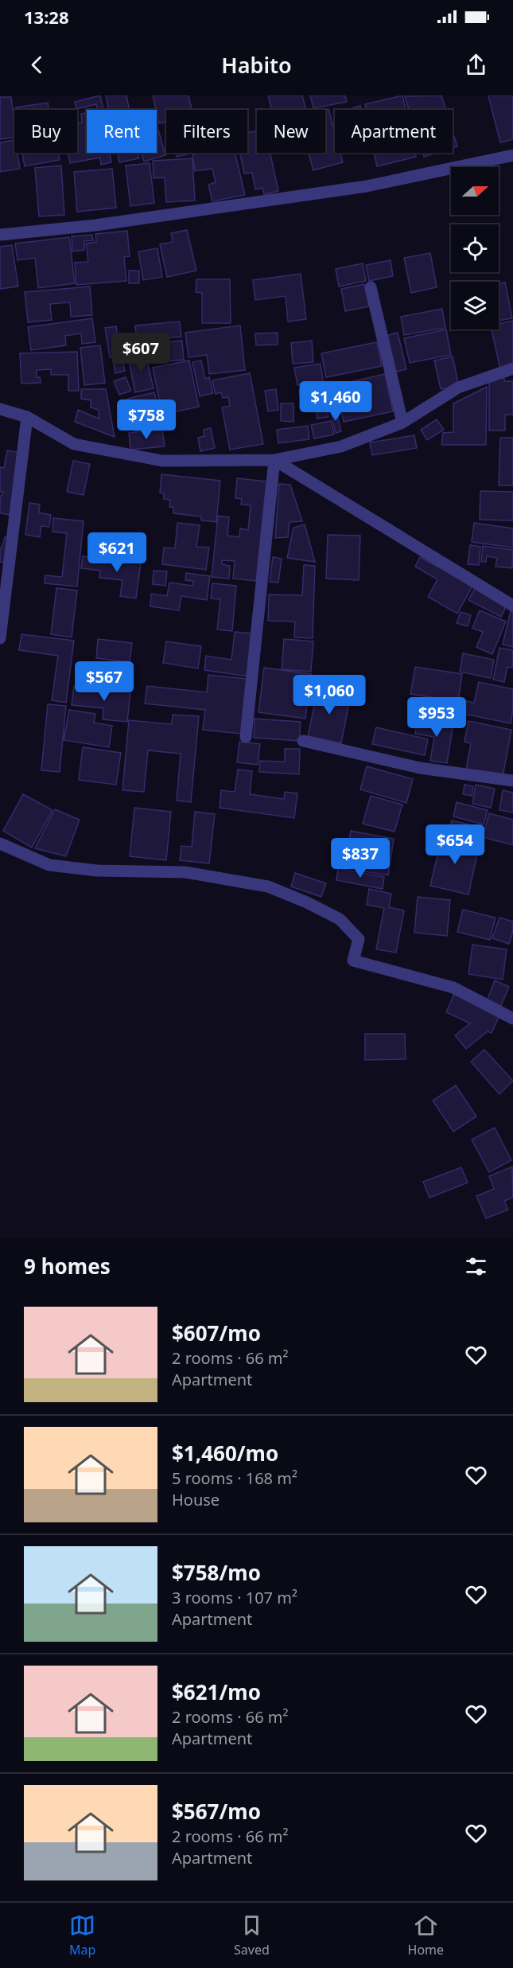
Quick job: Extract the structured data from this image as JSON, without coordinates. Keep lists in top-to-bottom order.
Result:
{
  "north": "right",
  "page": {
    "status": "13:28",
    "header": "Habito",
    "chip": [
      "Buy",
      "Rent",
      "Filters",
      "New",
      "Apartment"
    ],
    "price": [
      "$607",
      "$1,460",
      "$758",
      "$621",
      "$567",
      "$1,060",
      "$953",
      "$654",
      "$837"
    ],
    "heading": "9 homes",
    "list": [
      {
        "name": "$607/mo",
        "note": "2 rooms · 66 m² · Apartment"
      },
      {
        "name": "$1,460/mo",
        "note": "5 rooms · 168 m² · House"
      },
      {
        "name": "$758/mo",
        "note": "3 rooms · 107 m² · Apartment"
      },
      {
        "name": "$621/mo",
        "note": "2 rooms · 66 m² · Apartment"
      },
      {
        "name": "$567/mo",
        "note": "2 rooms · 66 m² · Apartment"
      }
    ],
    "tabs": ["Map", "Saved", "Home"]
  }
}
